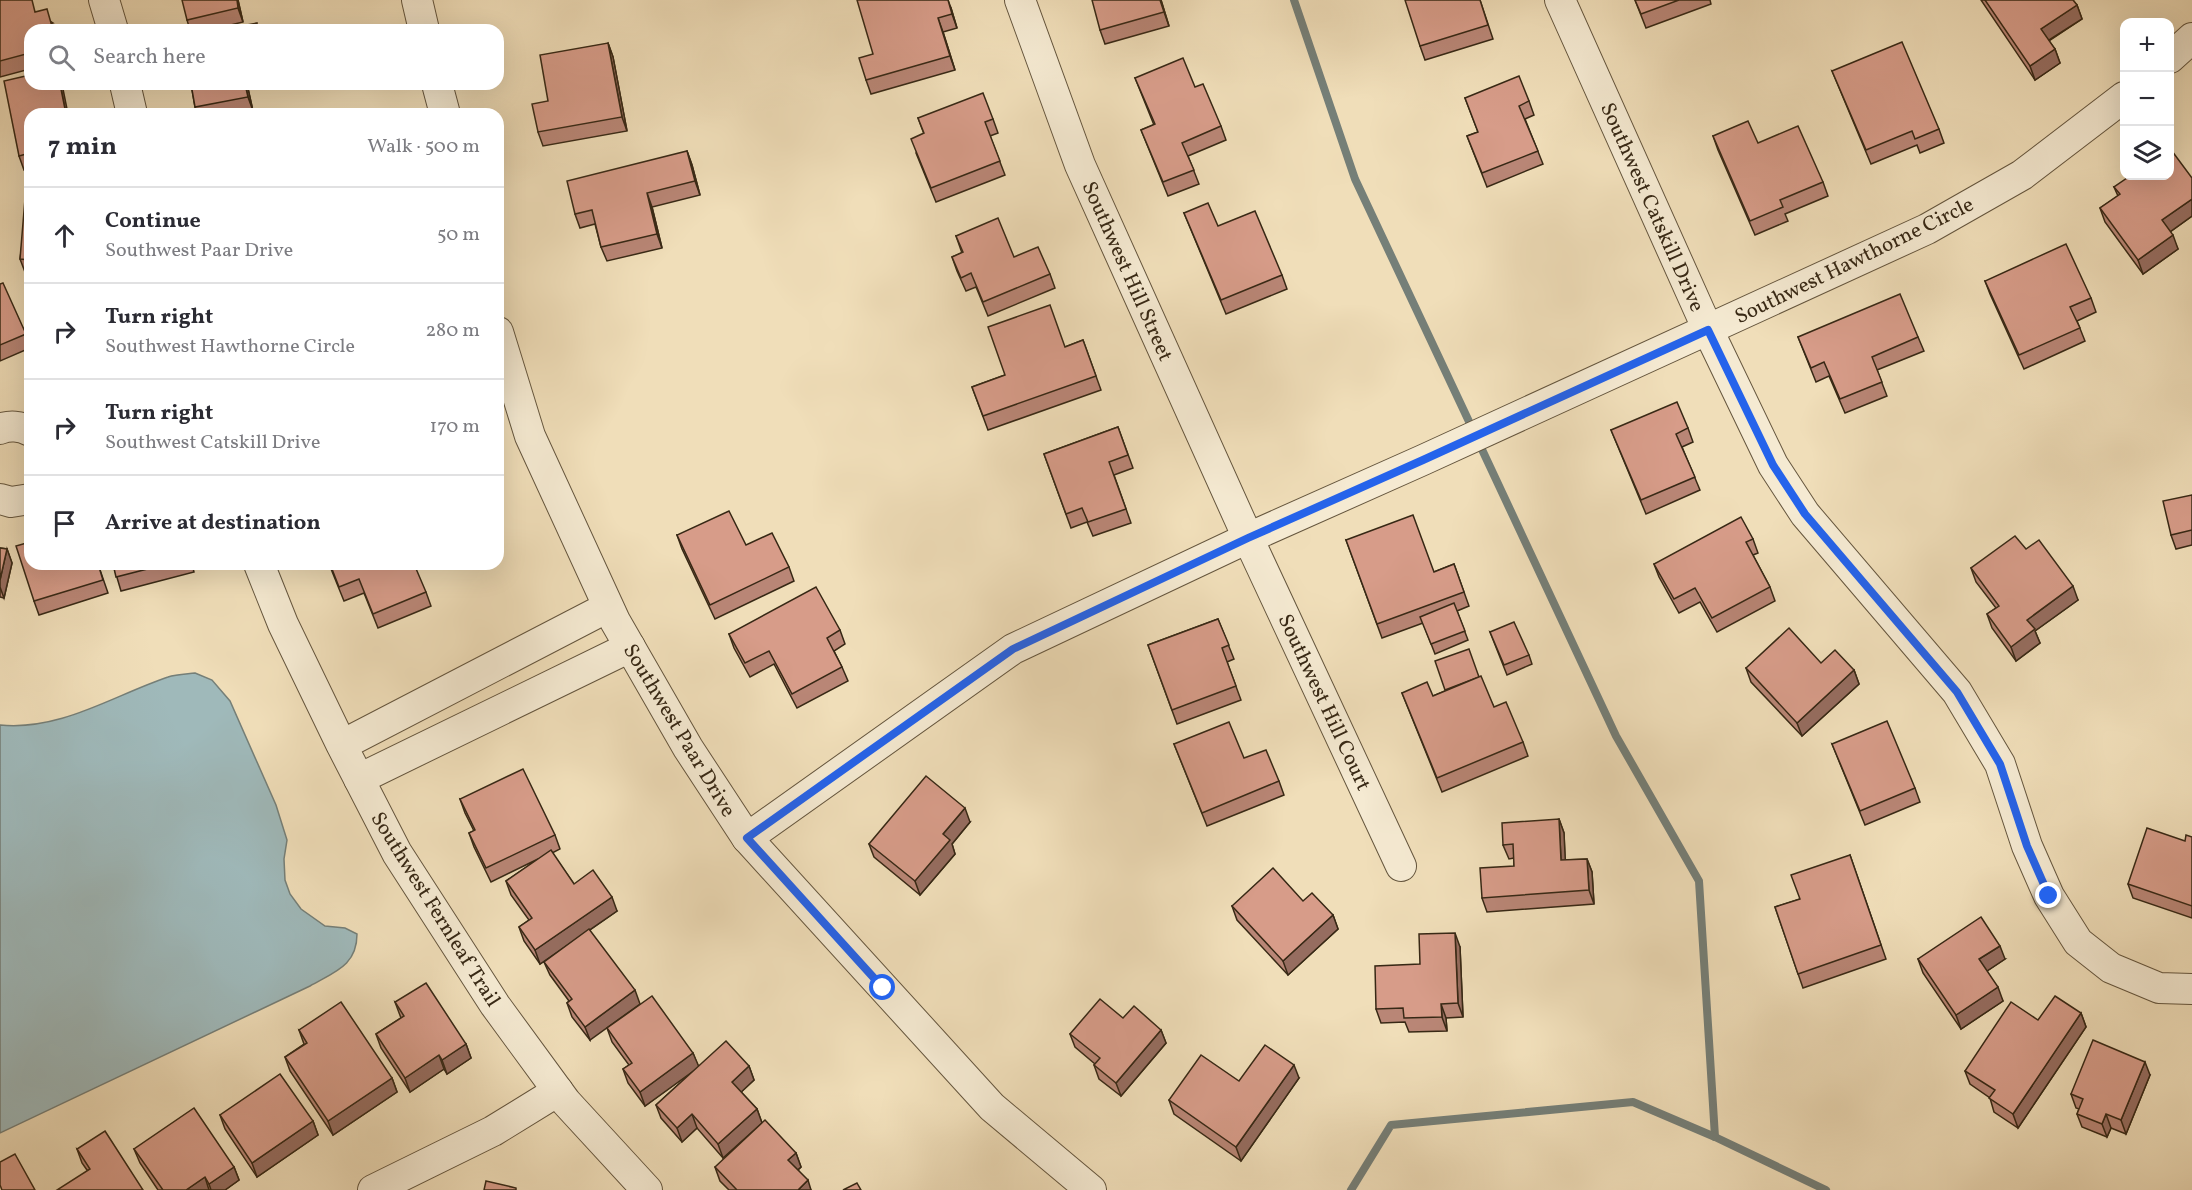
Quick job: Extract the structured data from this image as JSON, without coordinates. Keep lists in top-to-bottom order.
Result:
{
  "streets": {
    "street": [
      "Southwest Catskill Drive",
      "Southwest Hawthorne Circle",
      "Southwest Hill Street",
      "Southwest Hill Court",
      "Southwest Paar Drive",
      "Southwest Fernleaf Trail"
    ]
  },
  "crossings": [
    ["Southwest Catskill Drive", "Southwest Hawthorne Circle"],
    ["Southwest Hawthorne Circle", "Southwest Hill Street"],
    ["Southwest Hawthorne Circle", "Southwest Hill Court"],
    ["Southwest Hawthorne Circle", "Southwest Paar Drive"],
    ["Southwest Hill Street", "Southwest Hill Court"]
  ],
  "page": {
    "map_buttons": ["+", "−"],
    "search": "Search here",
    "heading": ["7 min", "Walk · 500 m"],
    "list": [
      ["Continue", "Southwest Paar Drive", "50 m"],
      ["Turn right", "Southwest Hawthorne Circle", "280 m"],
      ["Turn right", "Southwest Catskill Drive", "170 m"],
      "Arrive at destination"
    ]
  }
}
